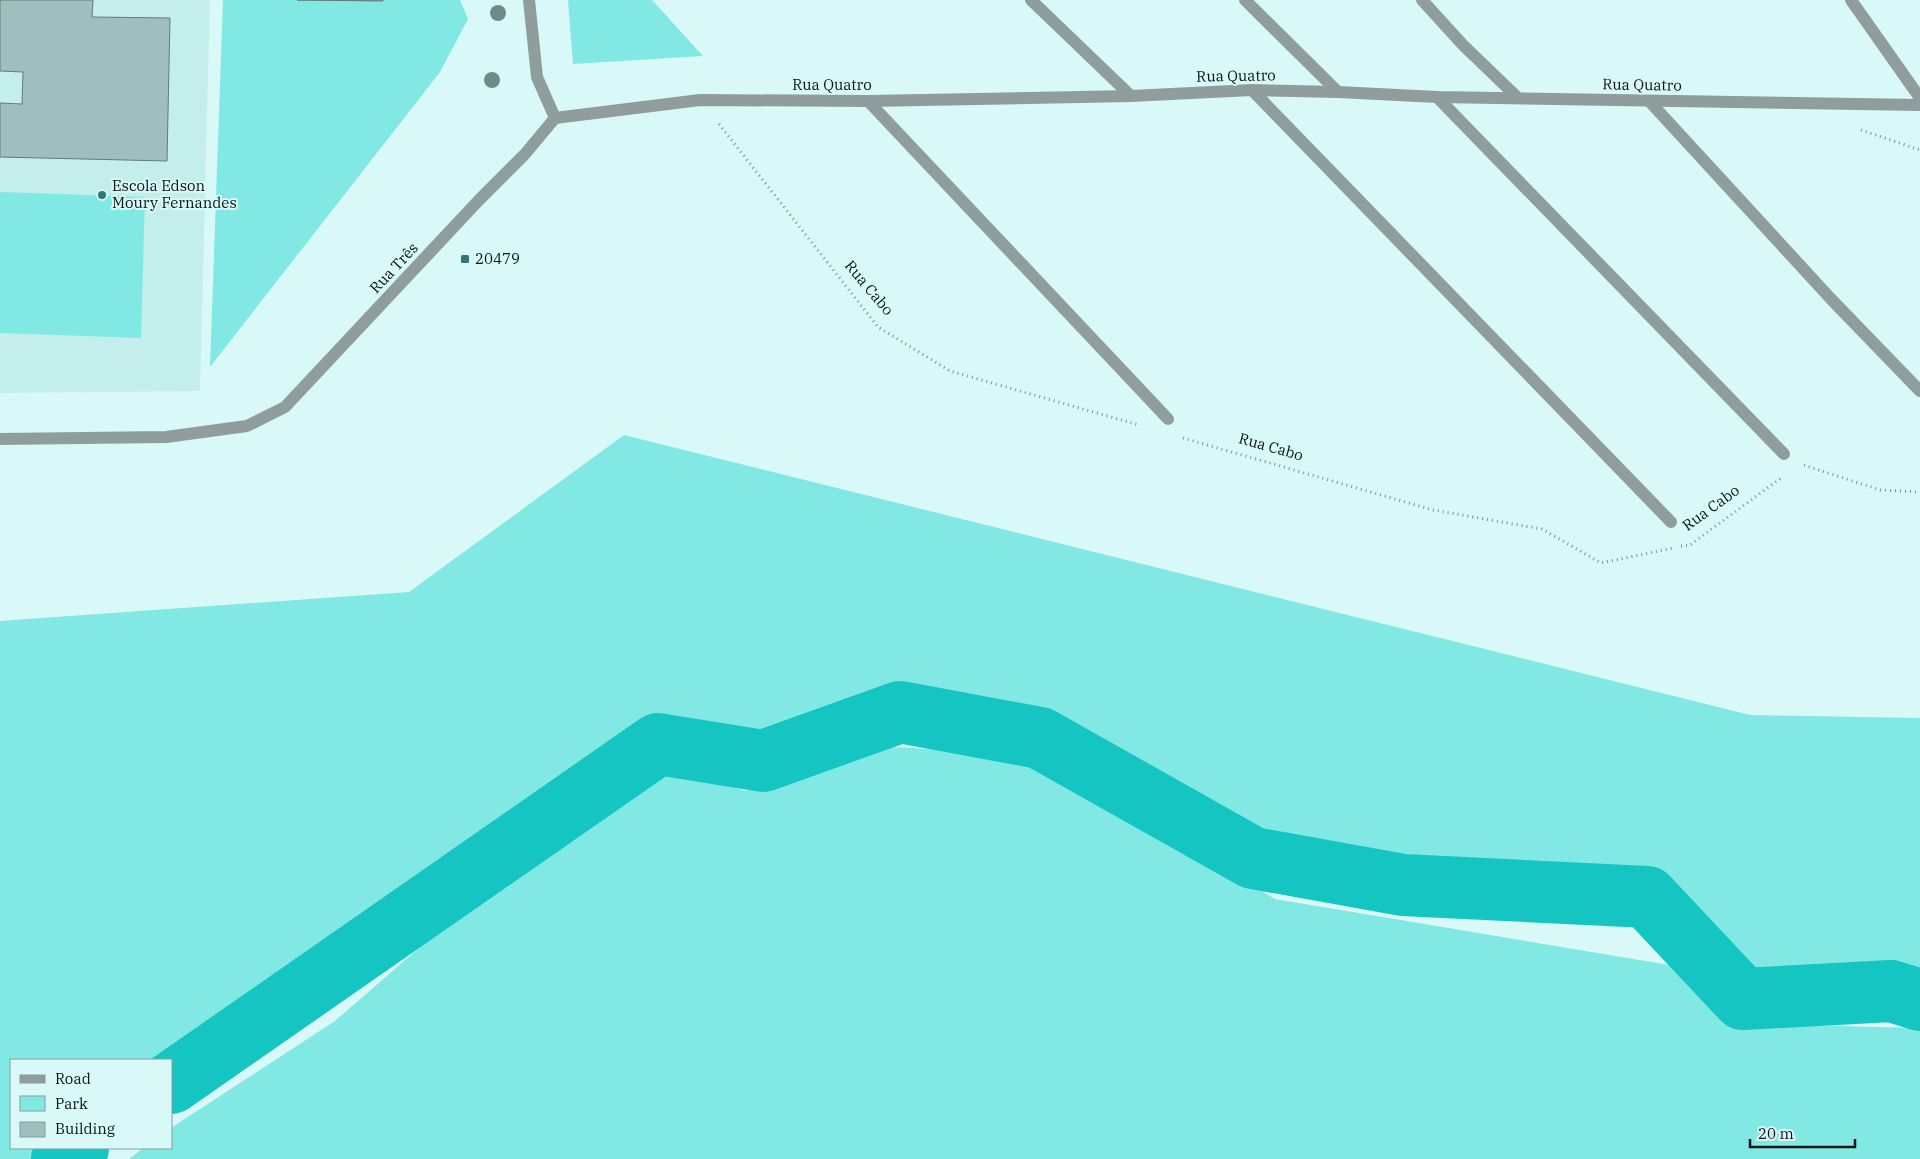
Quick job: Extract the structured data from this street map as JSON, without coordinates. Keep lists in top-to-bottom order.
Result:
{
  "streets": {
    "street": ["Rua Quatro", "Rua Três", "Rua Cabo"]
  },
  "crossings": [
    ["Rua Quatro", "Rua Três"],
    ["Rua Quatro", "Rua Cabo"]
  ],
  "places": {
    "other": ["Escola Edson Moury Fernandes"],
    "transit": ["20479"]
  },
  "legend": ["Road", "Park", "Building"],
  "scale_bar": "20 m"
}
